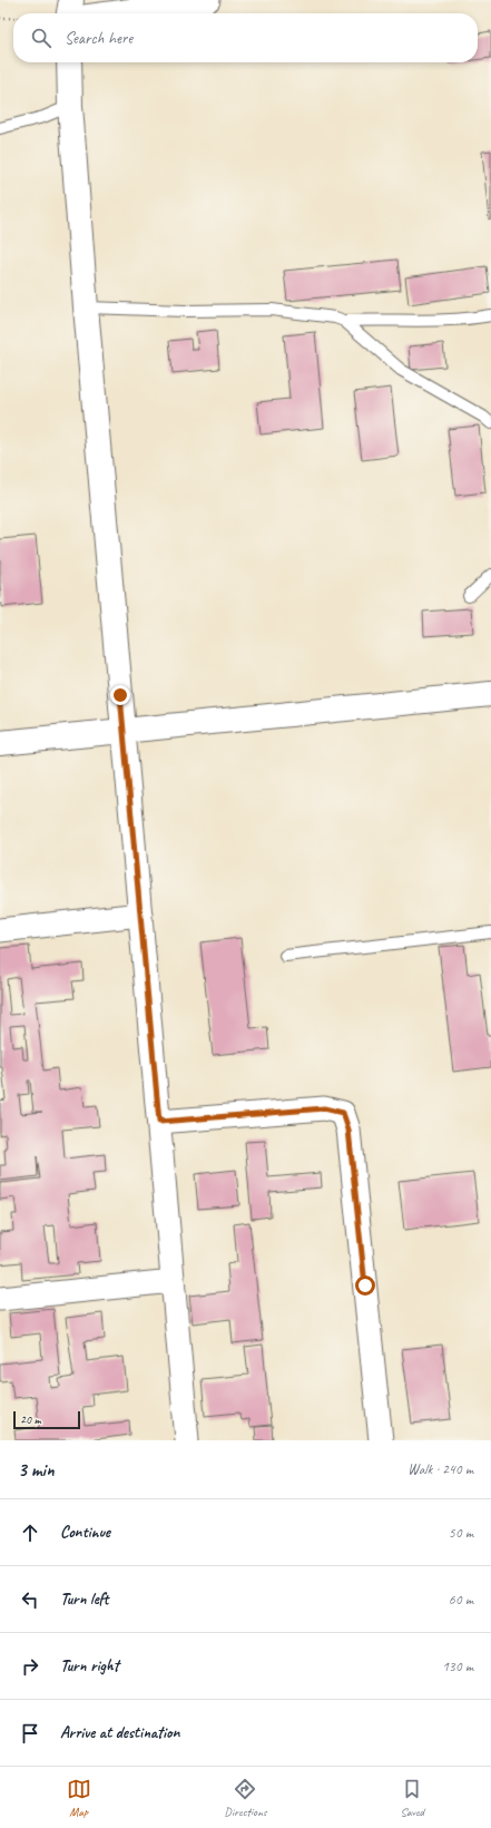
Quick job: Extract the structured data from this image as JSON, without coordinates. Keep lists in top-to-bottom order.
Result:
{
  "scale_bar": "20 m",
  "page": {
    "search": "Search here",
    "scale": "20 m",
    "heading": ["3 min", "Walk · 240 m"],
    "list": [
      ["Continue", "50 m"],
      ["Turn left", "60 m"],
      ["Turn right", "130 m"],
      "Arrive at destination"
    ],
    "nav": ["Map", "Directions", "Saved"]
  }
}
